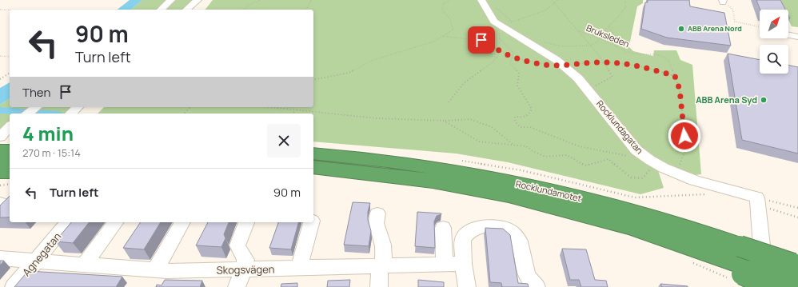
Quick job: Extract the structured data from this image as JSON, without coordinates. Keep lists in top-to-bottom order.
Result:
{
  "streets": {
    "highway": ["Rocklundamotet"],
    "street": ["Rocklundagatan", "Agnegatan", "Skogsvägen"],
    "path": ["Bruksleden"]
  },
  "crossings": [
    ["Bruksleden", "Rocklundagatan"],
    ["Agnegatan", "Skogsvägen"]
  ],
  "places": ["ABB Arena Nord", "ABB Arena Syd"],
  "north": "top right",
  "page": {
    "turn": ["90 m", "Turn left"],
    "then": "Then",
    "heading": ["4 min", "270 m · 15:14"],
    "list": [
      {
        "name": "Turn left",
        "value": "90 m"
      }
    ]
  }
}
